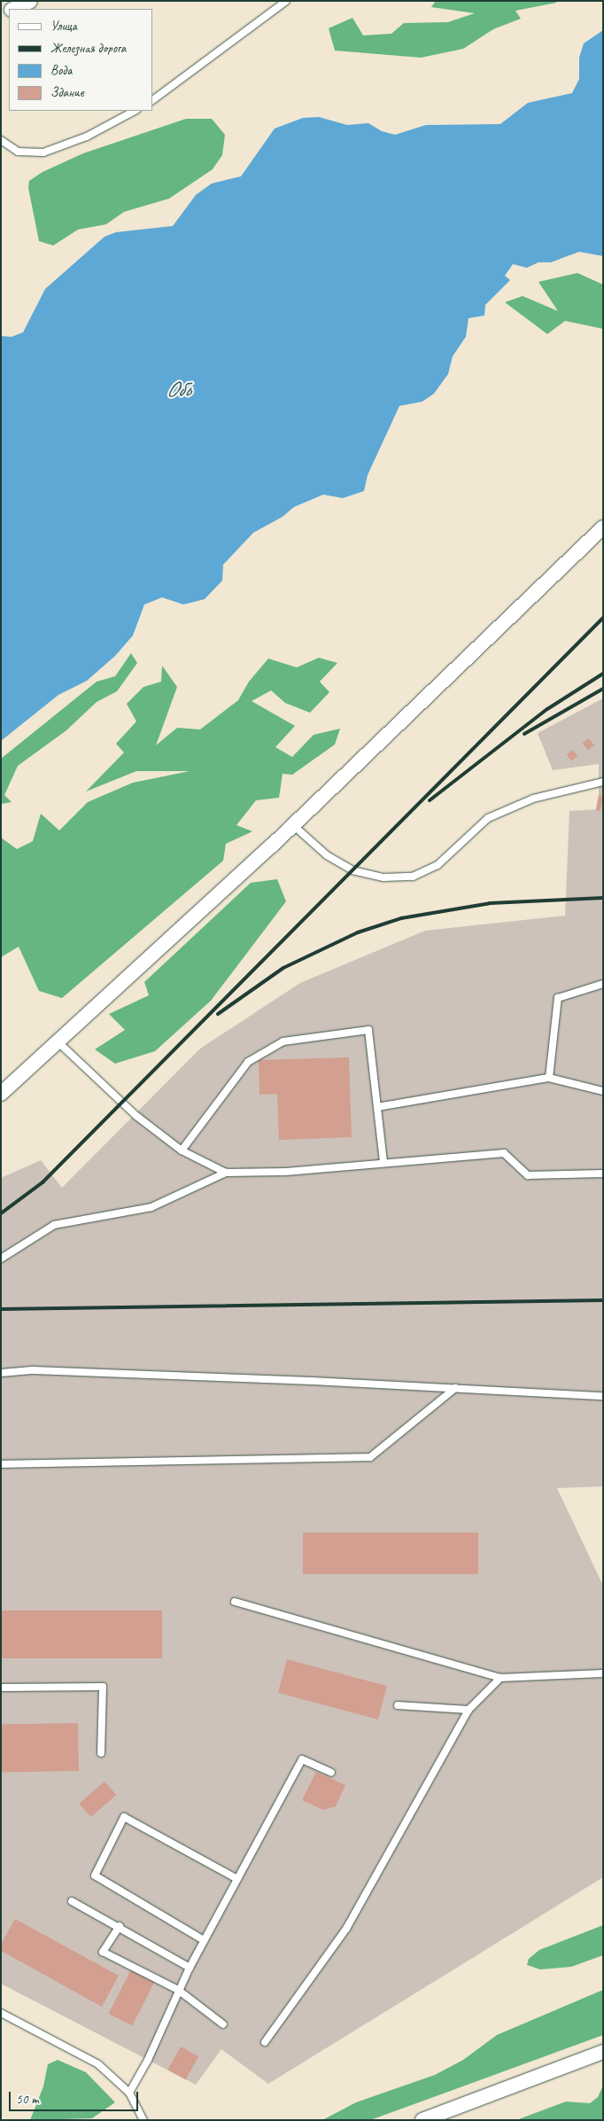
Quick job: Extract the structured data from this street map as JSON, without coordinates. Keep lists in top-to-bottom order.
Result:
{
  "water": ["Обь"],
  "legend": [
    "Улица",
    "Железная дорога",
    "Вода",
    "Здание"
  ],
  "scale_bar": "50 m"
}
